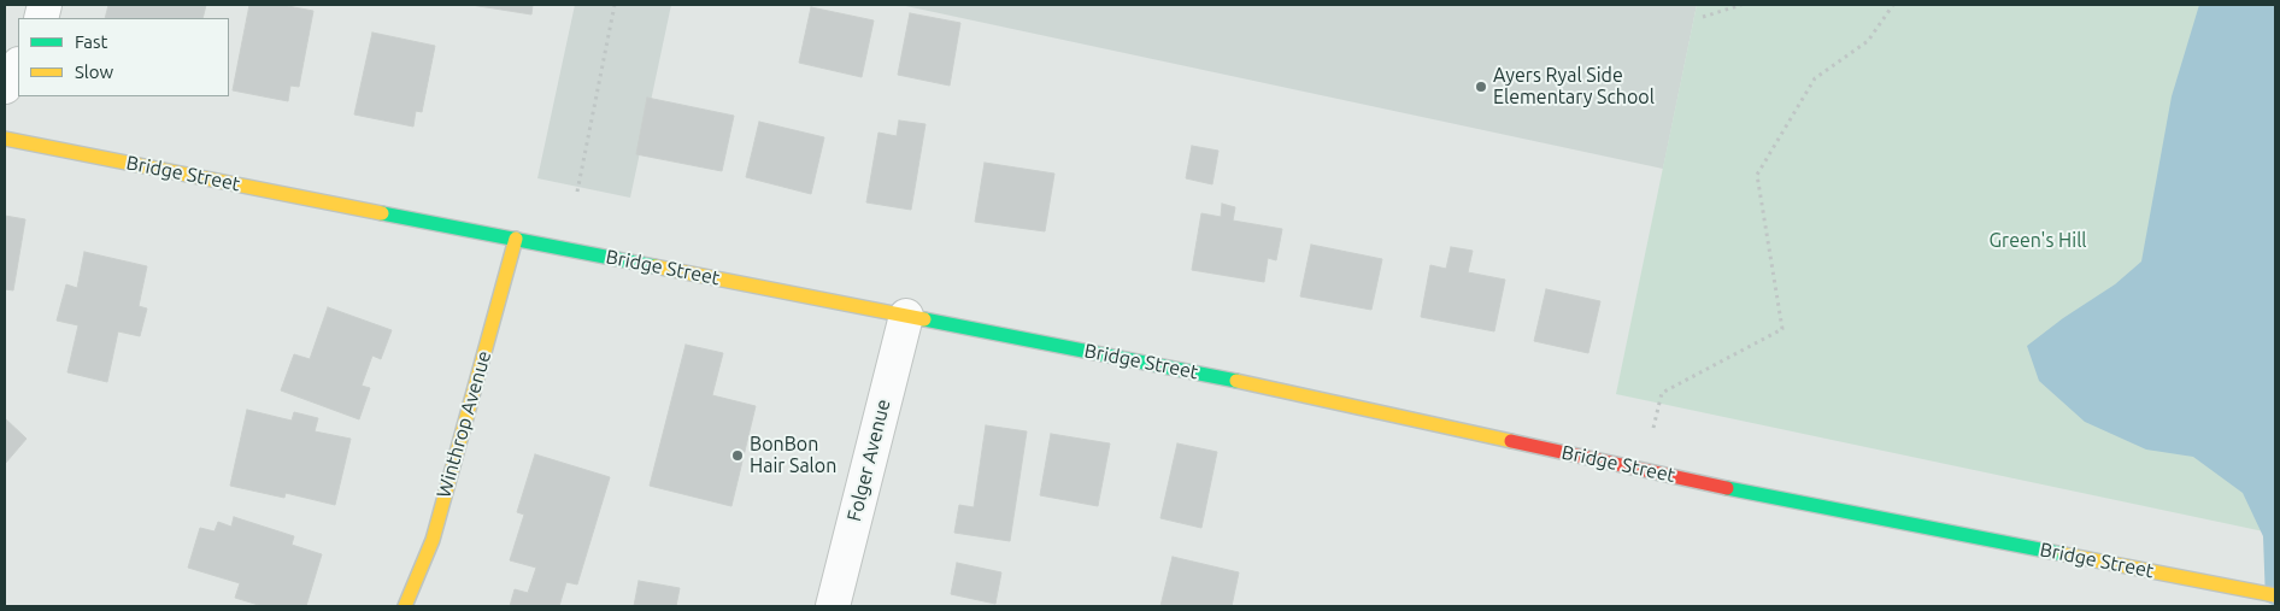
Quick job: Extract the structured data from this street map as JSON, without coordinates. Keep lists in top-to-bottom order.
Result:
{
  "streets": {
    "main road": ["Bridge Street", "Winthrop Avenue"],
    "street": ["Folger Avenue"]
  },
  "crossings": [
    ["Bridge Street", "Winthrop Avenue"],
    ["Bridge Street", "Folger Avenue"]
  ],
  "parks": ["Green's Hill"],
  "places": ["Ayers Ryal Side Elementary School", "BonBon Hair Salon"],
  "legend": ["Fast", "Slow"]
}
